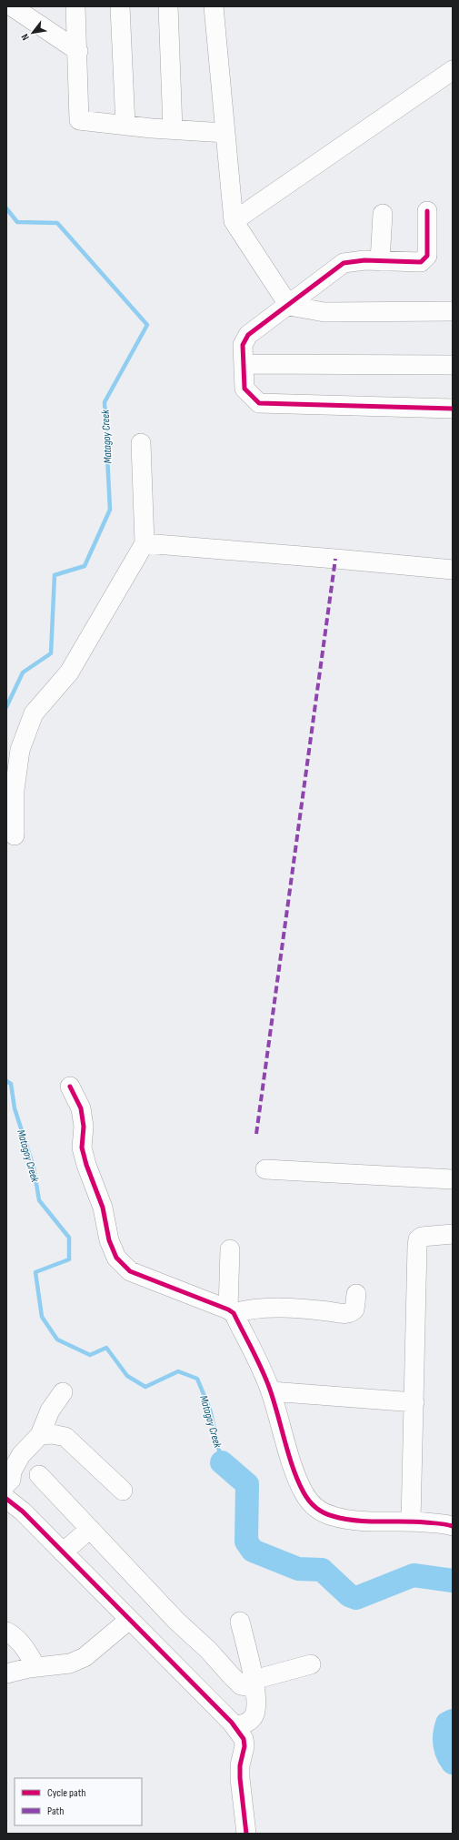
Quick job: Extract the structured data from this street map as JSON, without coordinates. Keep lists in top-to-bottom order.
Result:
{
  "water": ["Matagoy Creek"],
  "legend": ["Cycle path", "Path"],
  "north": "bottom left"
}
